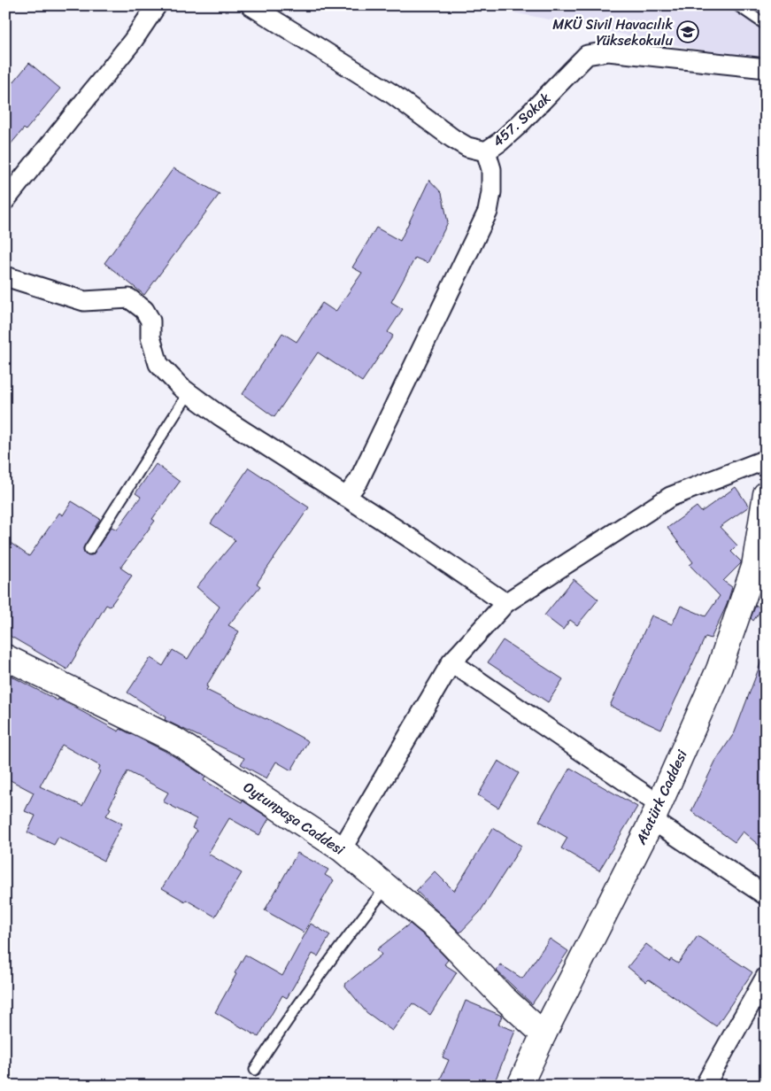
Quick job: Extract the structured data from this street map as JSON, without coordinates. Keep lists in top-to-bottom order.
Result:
{
  "streets": {
    "street": ["457. Sokak", "Atatürk Caddesi", "Oytunpaşa Caddesi"]
  },
  "crossings": [
    ["Atatürk Caddesi", "Oytunpaşa Caddesi"]
  ],
  "places": {
    "school or university": ["MKÜ Sivil Havacılık Yüksekokulu"]
  }
}
